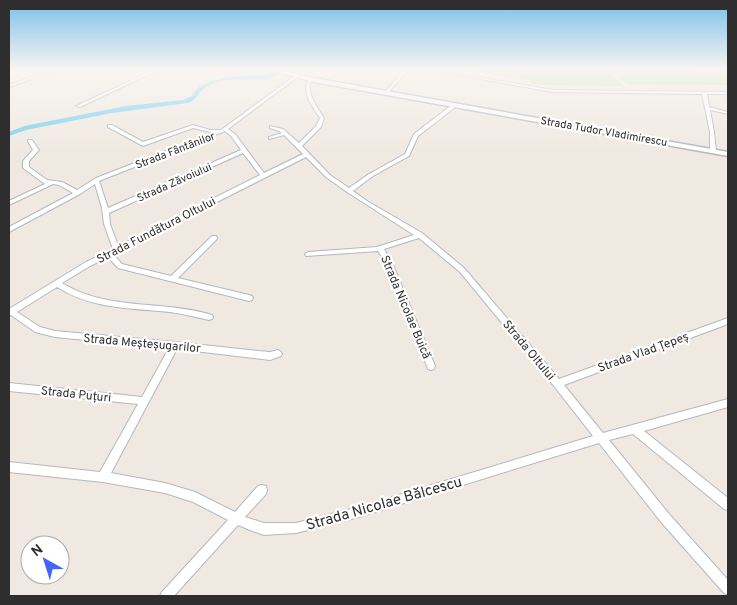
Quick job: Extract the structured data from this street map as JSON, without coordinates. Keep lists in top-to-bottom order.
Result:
{
  "streets": {
    "main road": ["Strada Tudor Vladimirescu"],
    "street": [
      "Strada Fântânilor",
      "Strada Zăvoiului",
      "Strada Fundătura Oltului",
      "Strada Nicolae Buică",
      "Strada Meșteșugarilor",
      "Strada Oltului",
      "Strada Vlad Țepeș",
      "Strada Puțuri",
      "Strada Nicolae Bălcescu"
    ]
  },
  "crossings": [
    ["Strada Fântânilor", "Strada Zăvoiului"],
    ["Strada Fântânilor", "Strada Fundătura Oltului"],
    ["Strada Fundătura Oltului", "Strada Meșteșugarilor"],
    ["Strada Fundătura Oltului", "Strada Oltului"],
    ["Strada Nicolae Buică", "Strada Oltului"],
    ["Strada Oltului", "Strada Vlad Țepeș"],
    ["Strada Oltului", "Strada Nicolae Bălcescu"]
  ],
  "north": "top left"
}
